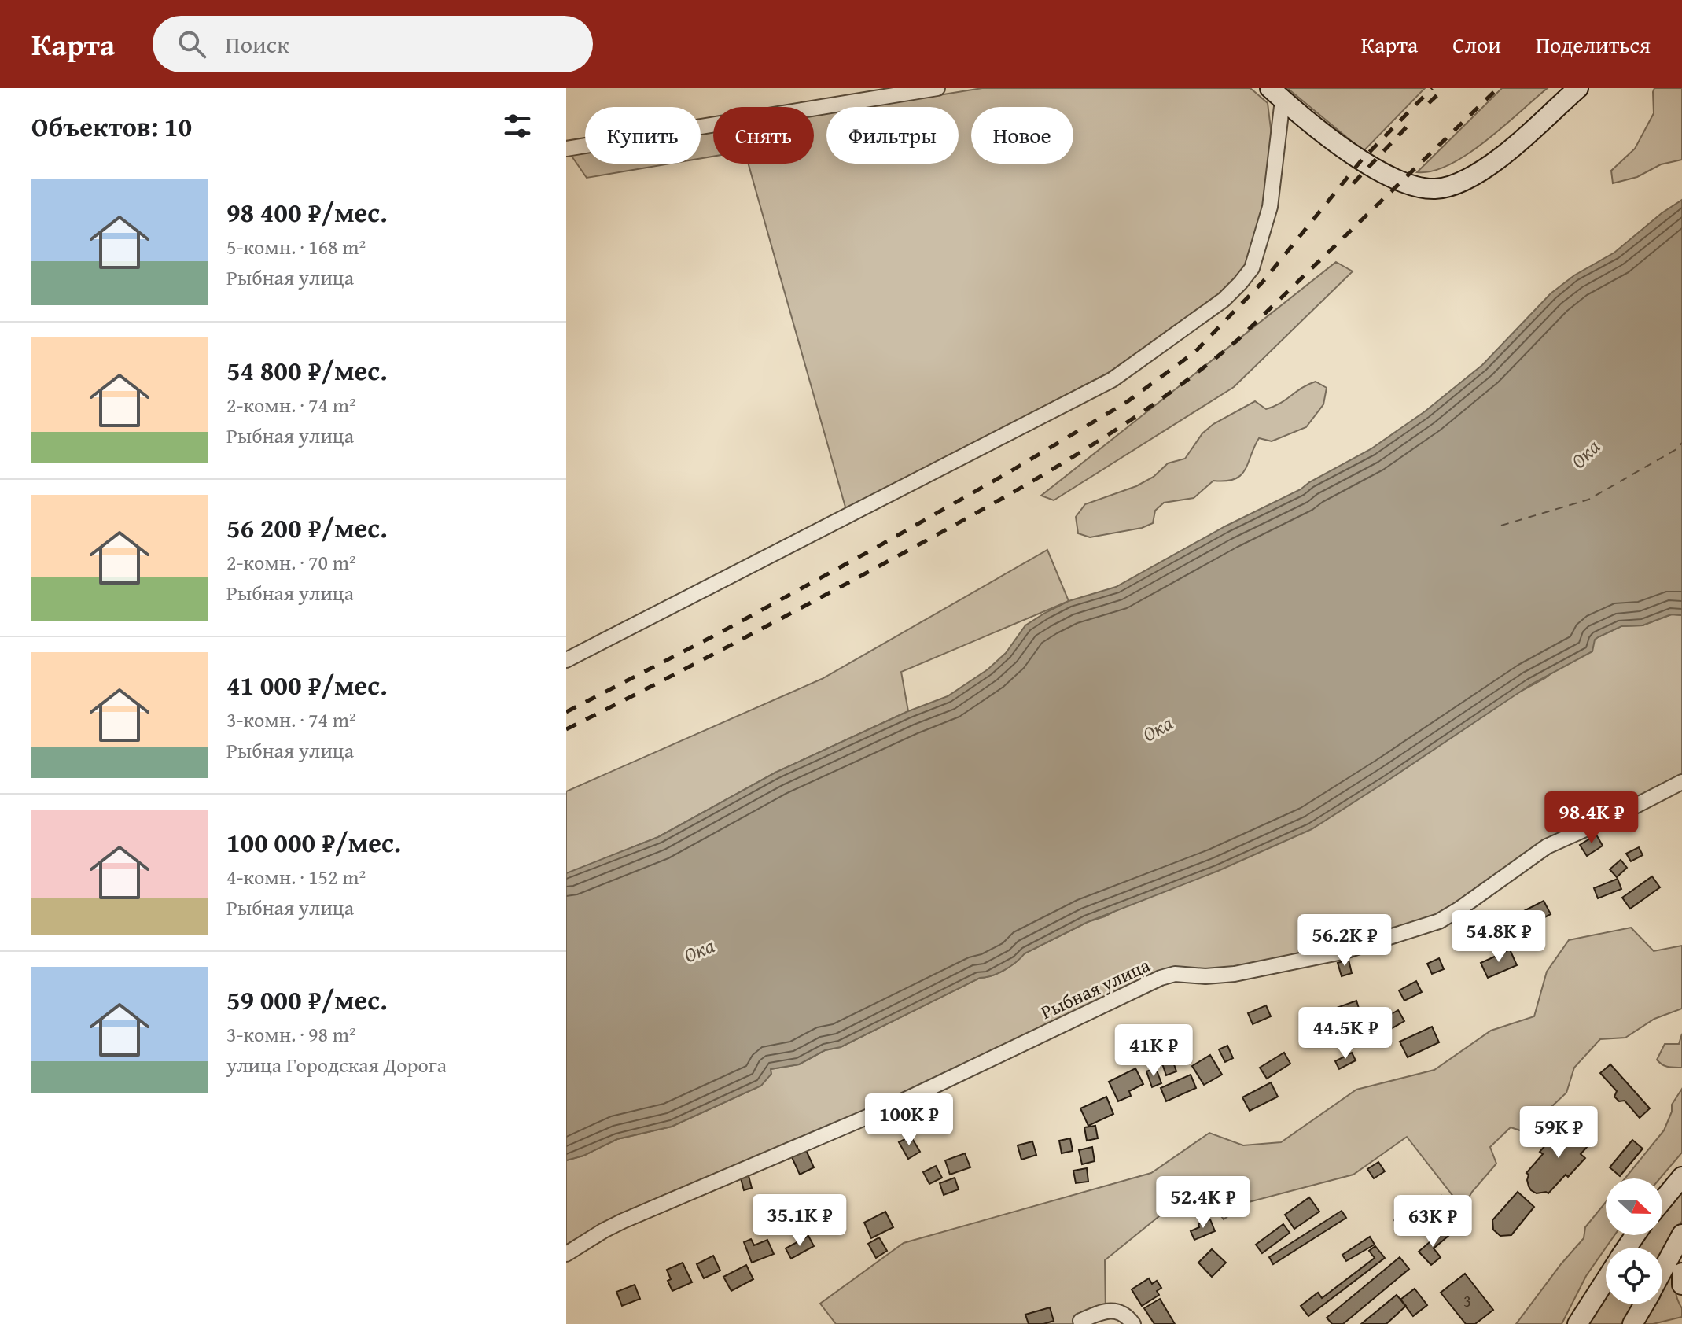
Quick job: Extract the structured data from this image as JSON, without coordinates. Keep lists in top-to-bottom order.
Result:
{
  "streets": {
    "street": ["Рыбная улица"]
  },
  "water": ["Ока"],
  "house_numbers": ["3"],
  "north": "right",
  "page": {
    "header": "Карта",
    "search": "Поиск",
    "nav": ["Карта", "Слои", "Поделиться"],
    "heading": "Объектов: 10",
    "chip": [
      "Купить",
      "Снять",
      "Фильтры",
      "Новое"
    ],
    "list": [
      {
        "name": "98 400 ₽/мес.",
        "note": "5-комн. · 168 m² · Рыбная улица"
      },
      {
        "name": "54 800 ₽/мес.",
        "note": "2-комн. · 74 m² · Рыбная улица"
      },
      {
        "name": "56 200 ₽/мес.",
        "note": "2-комн. · 70 m² · Рыбная улица"
      },
      {
        "name": "41 000 ₽/мес.",
        "note": "3-комн. · 74 m² · Рыбная улица"
      },
      {
        "name": "100 000 ₽/мес.",
        "note": "4-комн. · 152 m² · Рыбная улица"
      },
      {
        "name": "59 000 ₽/мес.",
        "note": "3-комн. · 98 m² · улица Городская Дорога"
      }
    ],
    "price": [
      "98.4K ₽",
      "54.8K ₽",
      "56.2K ₽",
      "44.5K ₽",
      "41K ₽",
      "100K ₽",
      "59K ₽",
      "52.4K ₽",
      "35.1K ₽",
      "63K ₽"
    ]
  }
}
